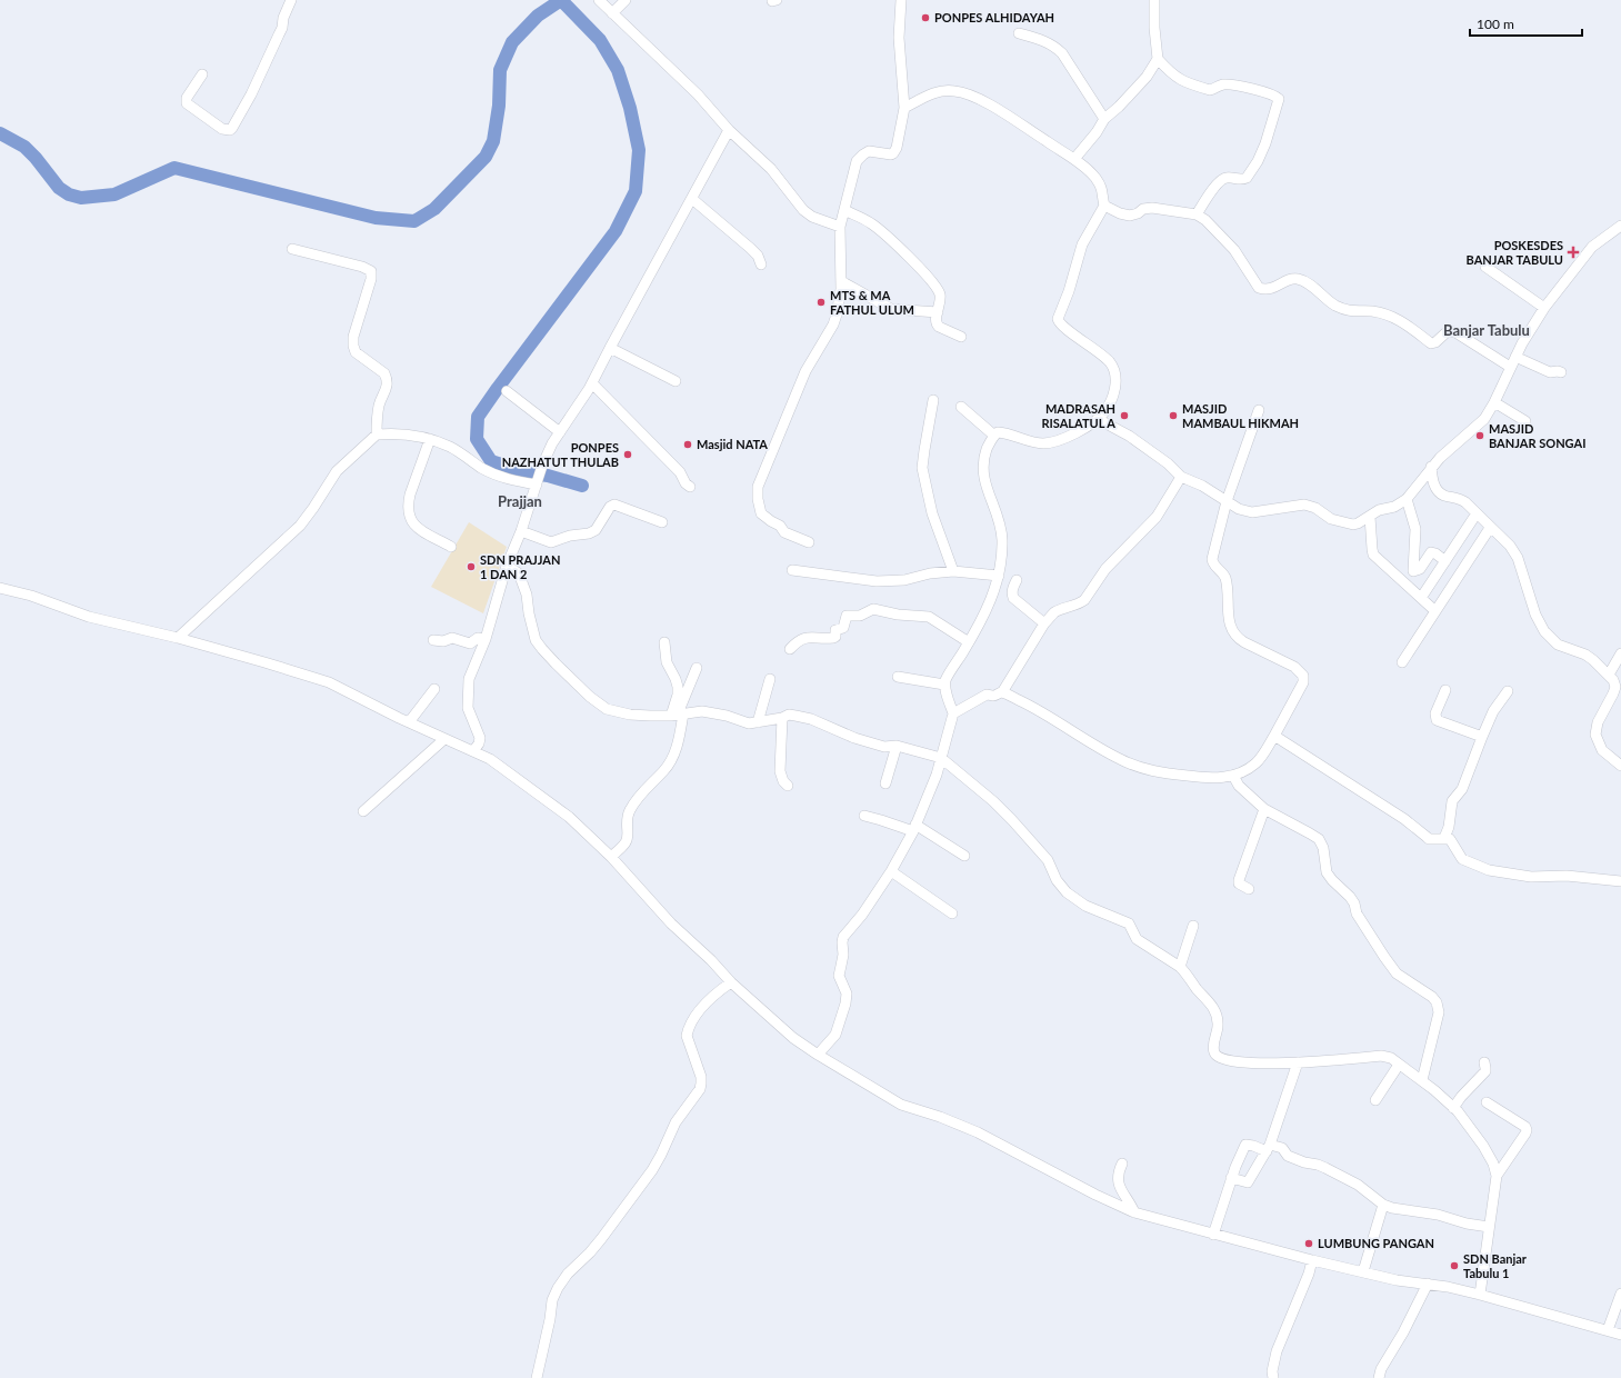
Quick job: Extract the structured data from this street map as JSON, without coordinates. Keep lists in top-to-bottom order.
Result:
{
  "districts": ["Banjar Tabulu", "Prajjan"],
  "places": {
    "other": [
      "PONPES ALHIDAYAH",
      "MTS & MA FATHUL ULUM",
      "MADRASAH RISALATUL A",
      "MASJID MAMBAUL HIKMAH",
      "MASJID BANJAR SONGAI",
      "Masjid NATA",
      "PONPES NAZHATUT THULAB",
      "SDN PRAJJAN 1 DAN 2",
      "LUMBUNG PANGAN",
      "SDN Banjar Tabulu 1"
    ],
    "health": ["POSKESDES BANJAR TABULU"]
  },
  "scale_bar": "100 m"
}
